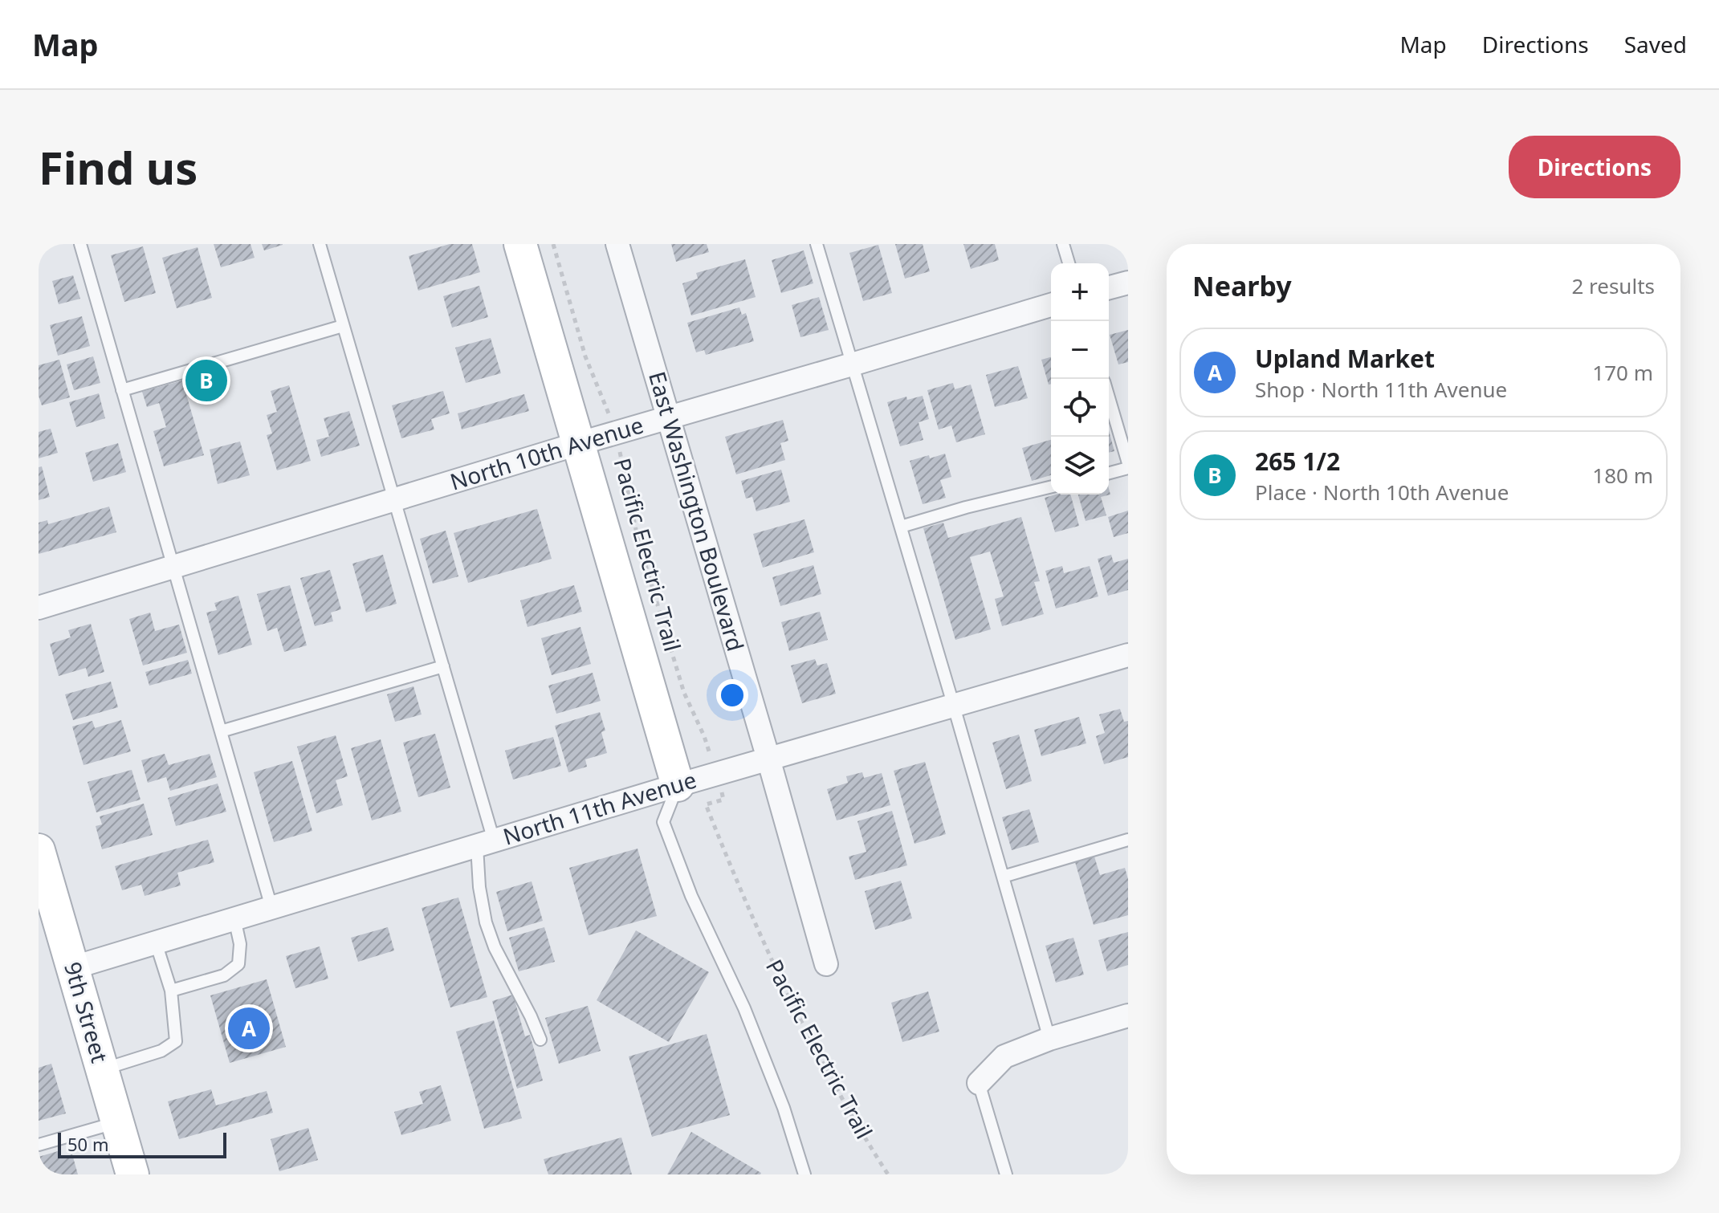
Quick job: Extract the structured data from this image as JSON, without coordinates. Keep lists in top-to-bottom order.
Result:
{
  "streets": {
    "street": [
      "North 10th Avenue",
      "East Washington Boulevard",
      "North 11th Avenue",
      "9th Street"
    ],
    "path": ["Pacific Electric Trail"]
  },
  "crossings": [
    ["North 10th Avenue", "East Washington Boulevard"],
    ["North 10th Avenue", "Pacific Electric Trail"],
    ["East Washington Boulevard", "North 11th Avenue"],
    ["North 11th Avenue", "9th Street"]
  ],
  "scale_bar": "50 m",
  "page": {
    "header": "Map",
    "nav": ["Map", "Directions", "Saved"],
    "buttons": "Directions",
    "title": "Find us",
    "heading": ["Nearby", "2 results"],
    "map_buttons": ["+", "−"],
    "list": [
      {
        "mark": "A",
        "name": "Upland Market",
        "note": "Shop · North 11th Avenue",
        "value": "170 m"
      },
      {
        "mark": "B",
        "name": "265 1/2",
        "note": "Place · North 10th Avenue",
        "value": "180 m"
      }
    ],
    "pins": ["B", "A"],
    "scale": "50 m"
  }
}
